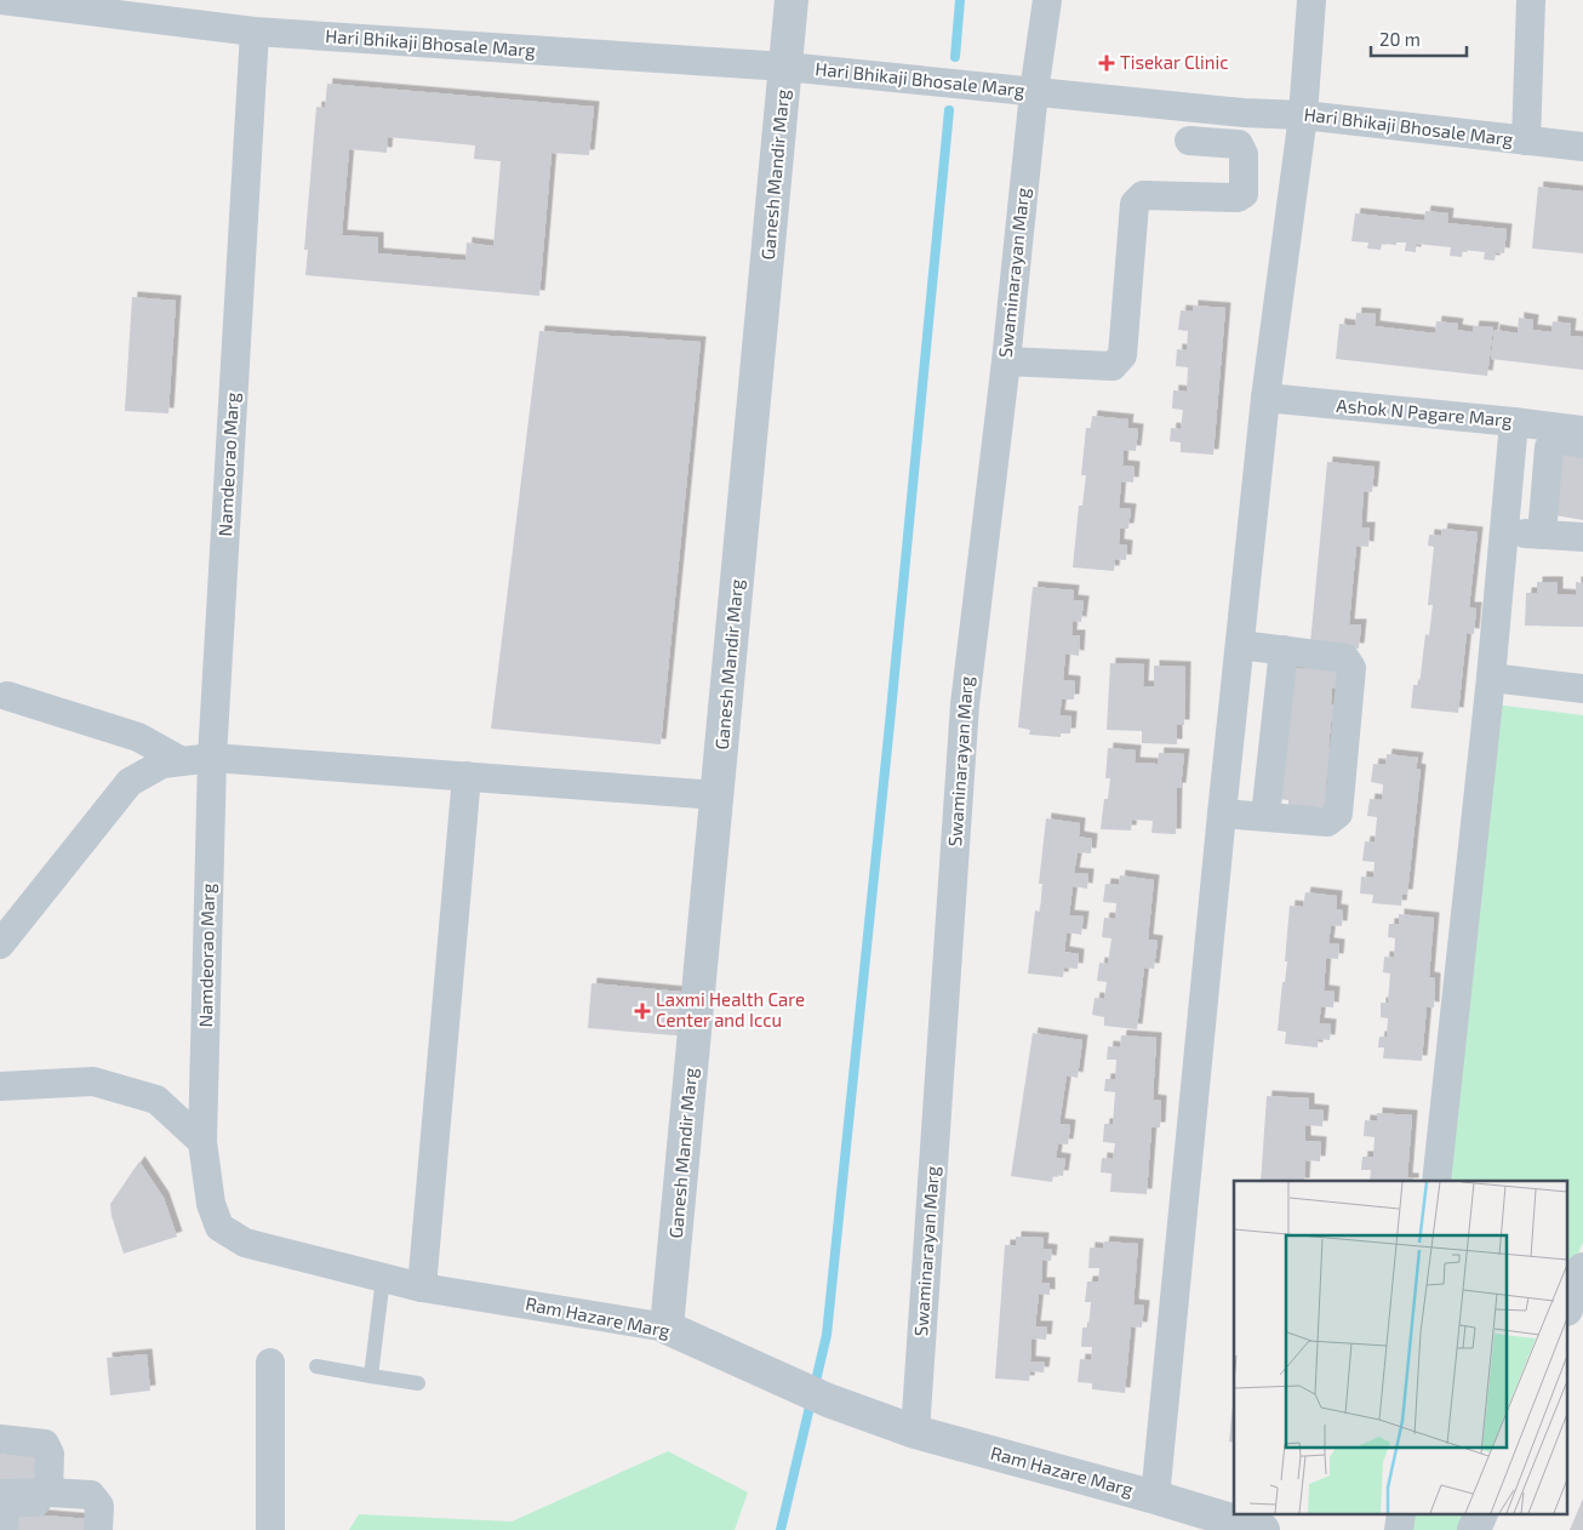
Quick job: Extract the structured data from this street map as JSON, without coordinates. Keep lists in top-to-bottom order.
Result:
{
  "streets": {
    "street": [
      "Hari Bhikaji Bhosale Marg",
      "Ganesh Mandir Marg",
      "Swaminarayan Marg",
      "Ashok N Pagare Marg",
      "Namdeorao Marg",
      "Ram Hazare Marg"
    ]
  },
  "crossings": [
    ["Hari Bhikaji Bhosale Marg", "Ganesh Mandir Marg"],
    ["Hari Bhikaji Bhosale Marg", "Swaminarayan Marg"],
    ["Hari Bhikaji Bhosale Marg", "Namdeorao Marg"],
    ["Ganesh Mandir Marg", "Ram Hazare Marg"],
    ["Swaminarayan Marg", "Ram Hazare Marg"],
    ["Namdeorao Marg", "Ram Hazare Marg"]
  ],
  "places": {
    "health": ["Tisekar Clinic", "Laxmi Health Care Center and Iccu"]
  },
  "scale_bar": "20 m"
}
